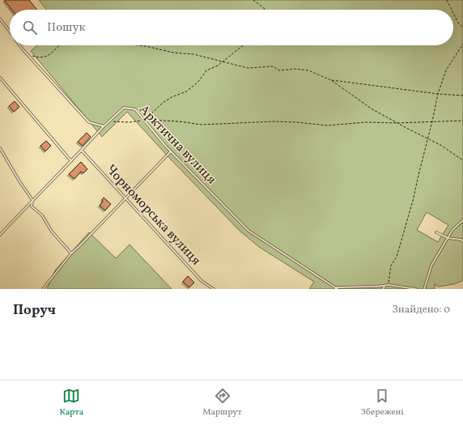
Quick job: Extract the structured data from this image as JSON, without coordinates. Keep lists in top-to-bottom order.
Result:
{
  "streets": {
    "lane": ["Арктична вулиця", "Чорноморська вулиця"]
  },
  "crossings": [
    ["Арктична вулиця", "Чорноморська вулиця"]
  ],
  "page": {
    "search": "Пошук",
    "heading": ["Поруч", "Знайдено: 0"],
    "nav": ["Карта", "Маршрут", "Збережені"]
  }
}
